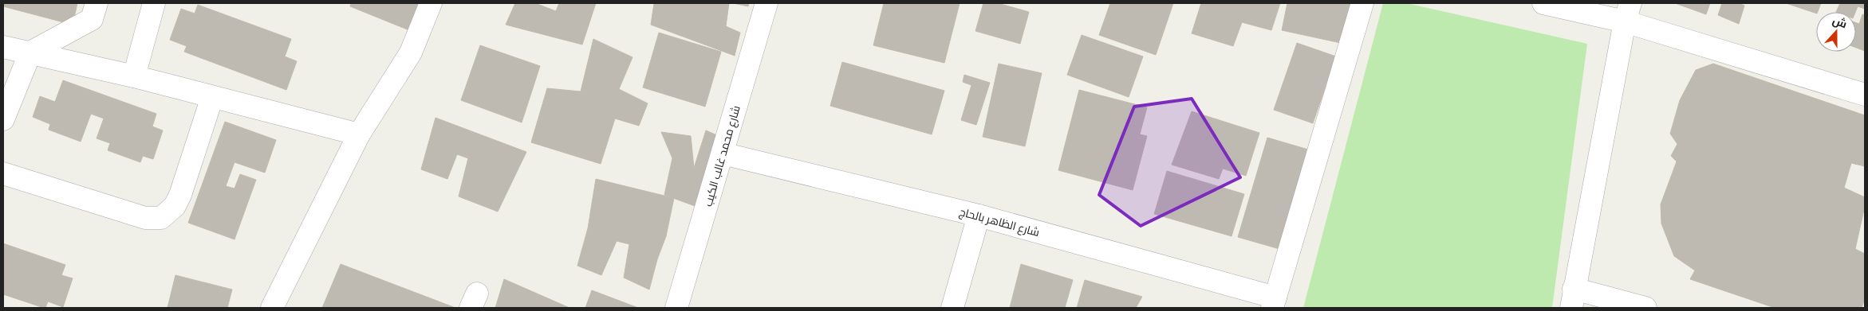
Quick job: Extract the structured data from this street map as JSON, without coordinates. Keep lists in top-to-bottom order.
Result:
{
  "streets": {
    "street": ["شارع محمد غالب الكيب", "شارع الظاهر بالحاج"]
  },
  "crossings": [
    ["شارع محمد غالب الكيب", "شارع الظاهر بالحاج"]
  ],
  "north": "top"
}
